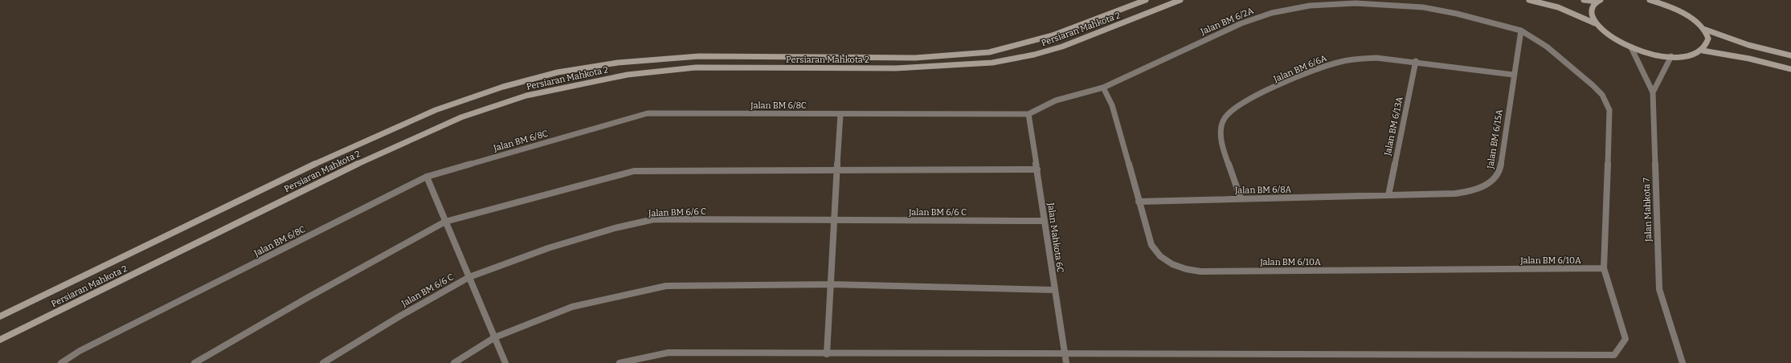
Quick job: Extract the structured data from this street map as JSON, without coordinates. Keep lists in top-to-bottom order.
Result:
{
  "streets": {
    "main road": ["Persiaran Mahkota 2"],
    "street": [
      "Jalan BM 6/2A",
      "Jalan BM 6/6A",
      "Jalan BM 6/8C",
      "Jalan BM 6/13A",
      "Jalan BM 6/15A",
      "Jalan BM 6/8A",
      "Jalan Mahkota 7",
      "Jalan BM 6/6 C",
      "Jalan Mahkota 6C",
      "Jalan BM 6/10A"
    ]
  },
  "crossings": [
    ["Jalan BM 6/2A", "Jalan BM 6/8C"],
    ["Jalan BM 6/2A", "Jalan BM 6/15A"],
    ["Jalan BM 6/2A", "Jalan Mahkota 6C"],
    ["Jalan BM 6/2A", "Jalan BM 6/10A"],
    ["Jalan BM 6/6A", "Jalan BM 6/13A"],
    ["Jalan BM 6/6A", "Jalan BM 6/15A"],
    ["Jalan BM 6/6A", "Jalan BM 6/8A"],
    ["Jalan BM 6/8C", "Jalan Mahkota 6C"],
    ["Jalan BM 6/13A", "Jalan BM 6/15A"],
    ["Jalan BM 6/13A", "Jalan BM 6/8A"],
    ["Jalan BM 6/15A", "Jalan BM 6/8A"],
    ["Jalan BM 6/8A", "Jalan BM 6/10A"],
    ["Jalan BM 6/6 C", "Jalan Mahkota 6C"]
  ]
}
